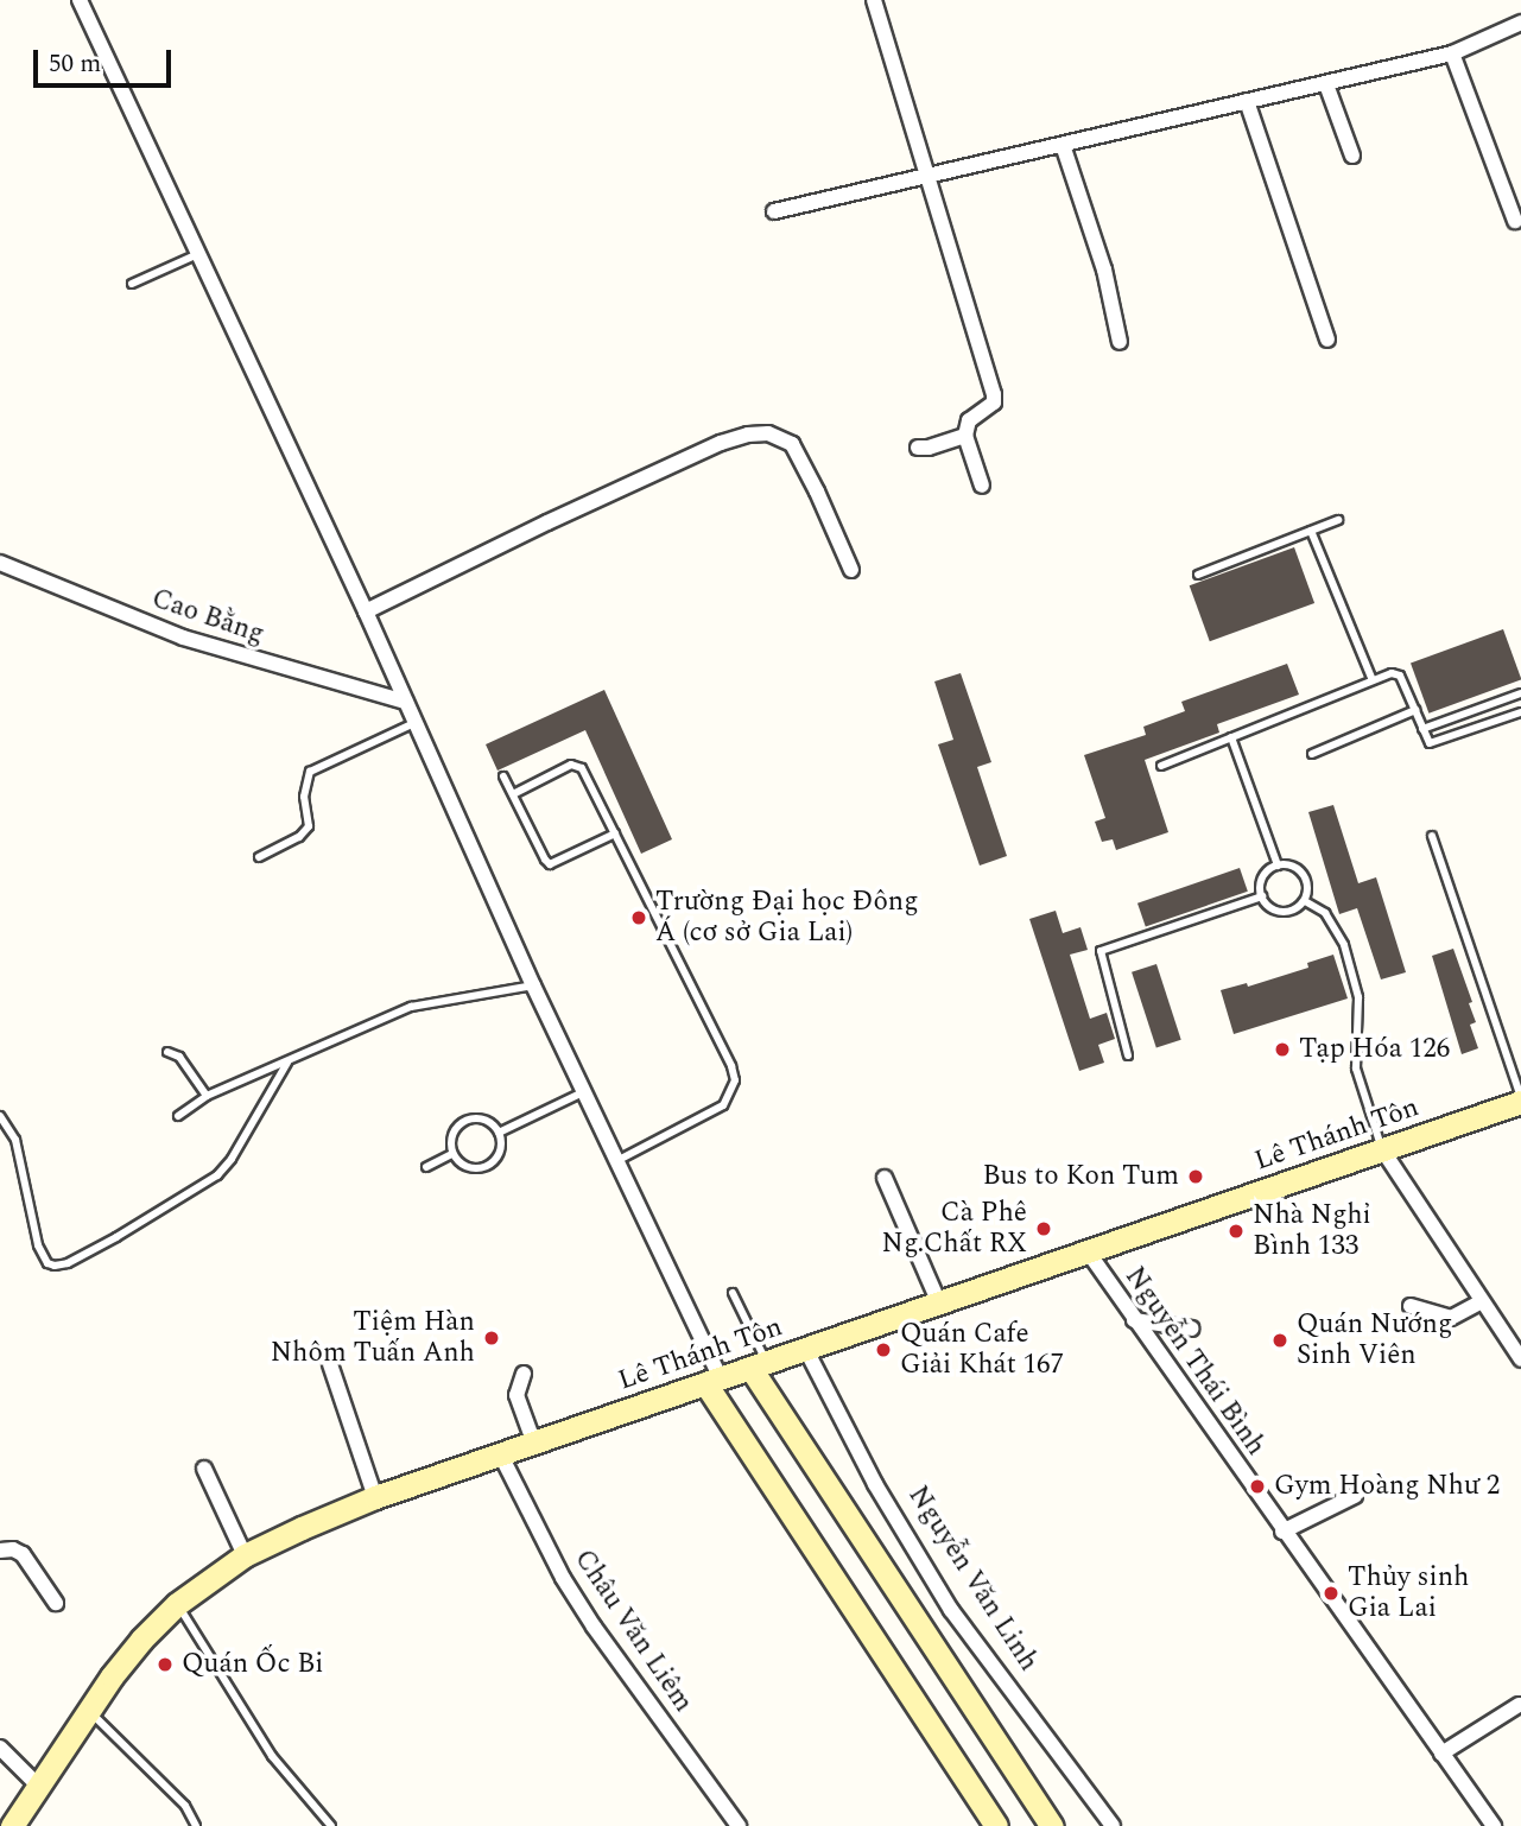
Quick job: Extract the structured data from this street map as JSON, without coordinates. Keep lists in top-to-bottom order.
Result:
{
  "streets": {
    "main road": ["Lê Thánh Tôn"],
    "street": [
      "Cao Bằng",
      "Nguyễn Thái Bình",
      "Nguyễn Văn Linh",
      "Châu Văn Liêm"
    ]
  },
  "crossings": [
    ["Lê Thánh Tôn", "Nguyễn Thái Bình"],
    ["Lê Thánh Tôn", "Nguyễn Văn Linh"],
    ["Lê Thánh Tôn", "Châu Văn Liêm"]
  ],
  "places": [
    "Trường Đại học Đông Á (cơ sở Gia Lai)",
    "Tạp Hóa 126",
    "Bus to Kon Tum",
    "Cà Phê Ng.Chất RX",
    "Nhà Nghỉ Bình 133",
    "Tiệm Hàn Nhôm Tuấn Anh",
    "Quán Nướng Sinh Viên",
    "Quán Cafe Giải Khát 167",
    "Gym Hoàng Như 2",
    "Thủy sinh Gia Lai",
    "Quán Ốc Bi"
  ],
  "scale_bar": "50 m"
}
